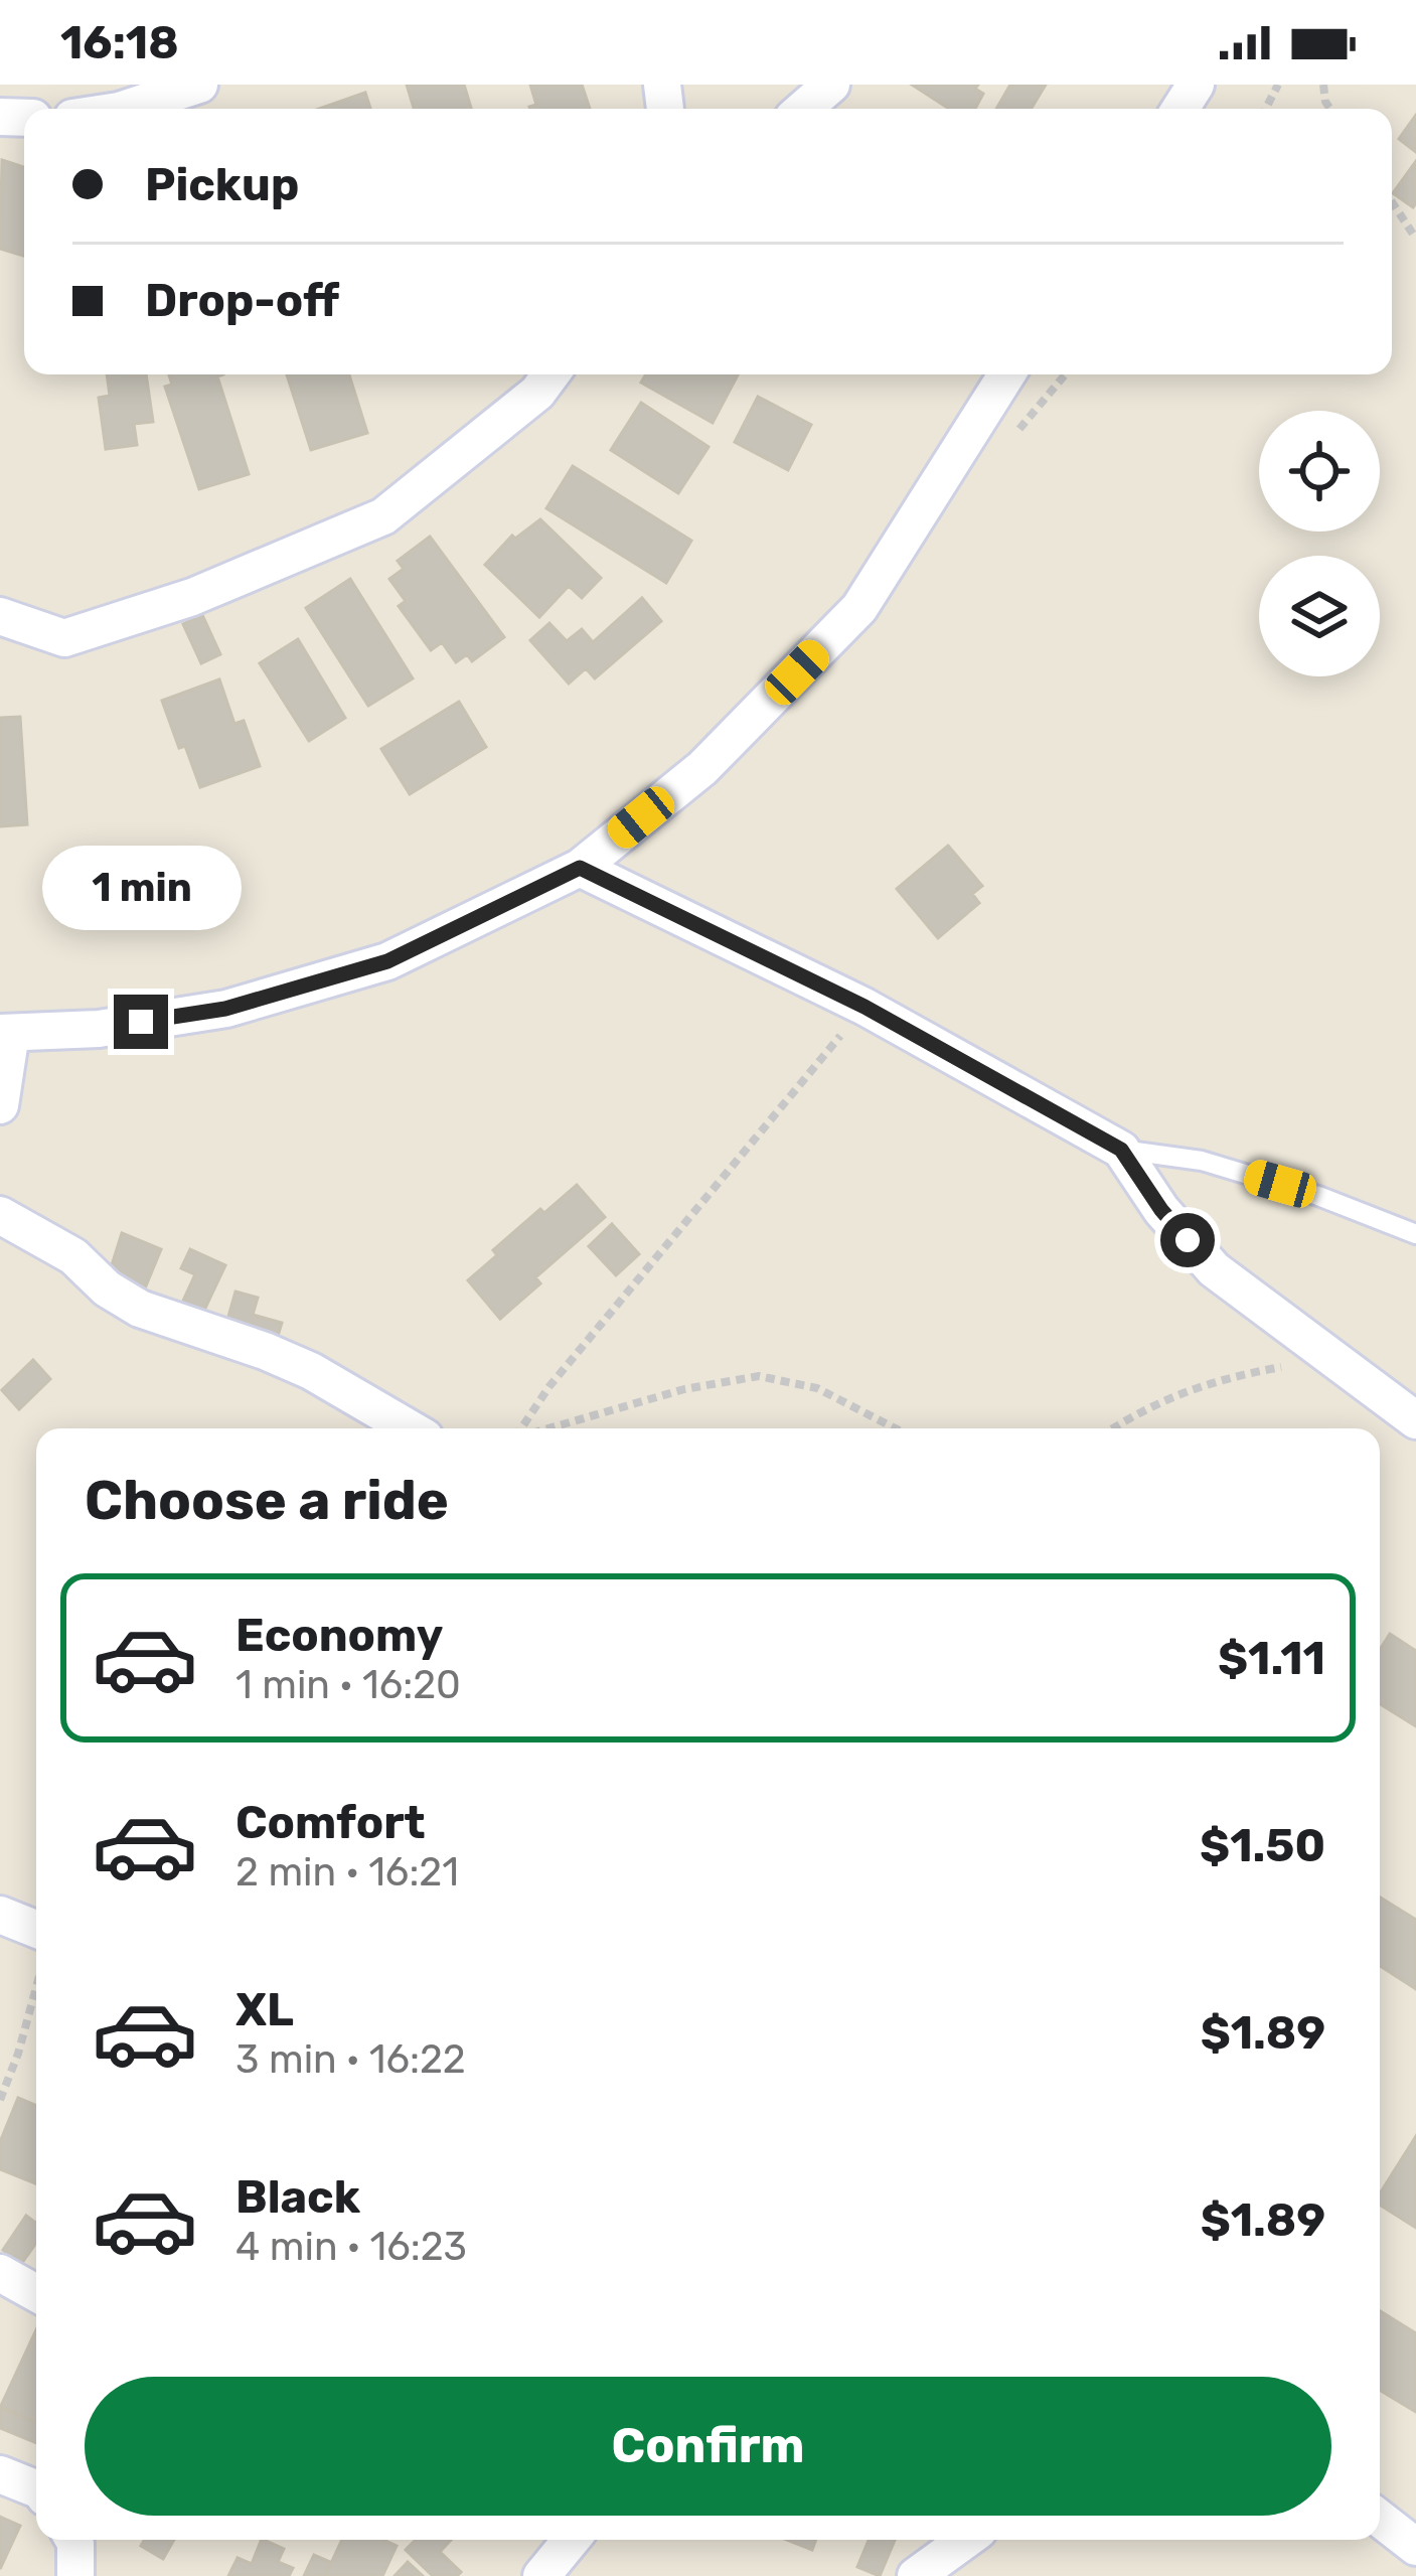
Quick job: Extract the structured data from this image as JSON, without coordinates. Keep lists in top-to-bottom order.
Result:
{
  "page": {
    "status": "16:18",
    "banner": ["Pickup", "Drop-off"],
    "bubble": "1 min",
    "heading": "Choose a ride",
    "list": [
      {
        "name": "Economy",
        "note": "1 min · 16:20",
        "value": "$1.11"
      },
      {
        "name": "Comfort",
        "note": "2 min · 16:21",
        "value": "$1.50"
      },
      {
        "name": "XL",
        "note": "3 min · 16:22",
        "value": "$1.89"
      },
      {
        "name": "Black",
        "note": "4 min · 16:23",
        "value": "$1.89"
      }
    ],
    "buttons": "Confirm"
  }
}
